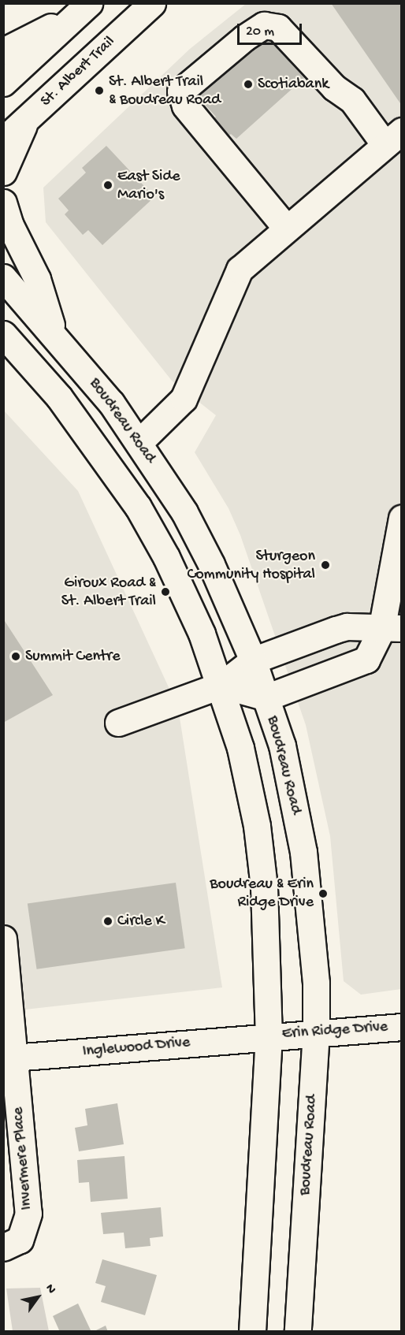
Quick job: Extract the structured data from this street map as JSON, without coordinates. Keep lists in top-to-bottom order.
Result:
{
  "streets": {
    "main road": [
      "St. Albert Trail",
      "Boudreau Road",
      "Erin Ridge Drive",
      "Inglewood Drive",
      "Invermere Place"
    ]
  },
  "crossings": [
    ["Boudreau Road", "Erin Ridge Drive"],
    ["Erin Ridge Drive", "Inglewood Drive"],
    ["Inglewood Drive", "Invermere Place"]
  ],
  "places": [
    "Scotiabank",
    "St. Albert Trail & Boudreau Road",
    "East Side Mario's",
    "Sturgeon Community Hospital",
    "Giroux Road & St. Albert Trail",
    "Summit Centre",
    "Boudreau & Erin Ridge Drive",
    "Circle K"
  ],
  "scale_bar": "20 m",
  "north": "top right"
}
